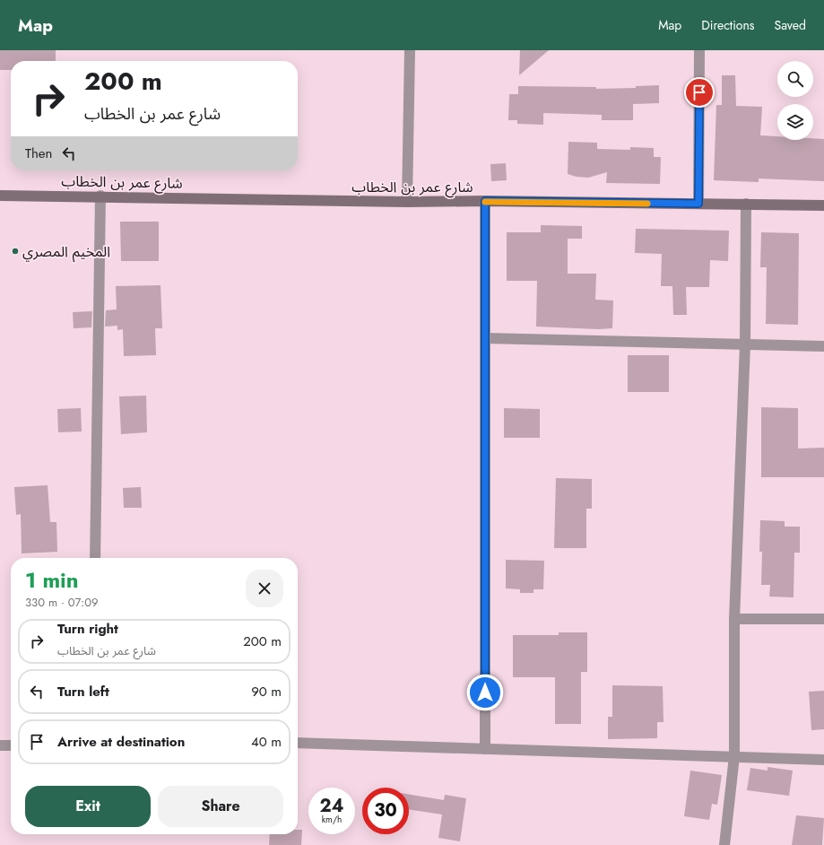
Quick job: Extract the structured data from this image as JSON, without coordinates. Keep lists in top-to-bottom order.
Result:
{
  "streets": {
    "street": ["شارع عمر بن الخطاب"]
  },
  "places": ["المخيم المصري"],
  "page": {
    "header": "Map",
    "nav": ["Map", "Directions", "Saved"],
    "turn": ["200 m", "شارع عمر بن الخطاب"],
    "then": "Then",
    "heading": ["1 min", "330 m · 07:09"],
    "list": [
      {
        "name": "Turn right",
        "note": "شارع عمر بن الخطاب",
        "value": "200 m"
      },
      {
        "name": "Turn left",
        "value": "90 m"
      },
      {
        "name": "Arrive at destination",
        "value": "40 m"
      }
    ],
    "buttons": ["Exit", "Share"],
    "speed": "24 km/h",
    "limit": "30"
  }
}
